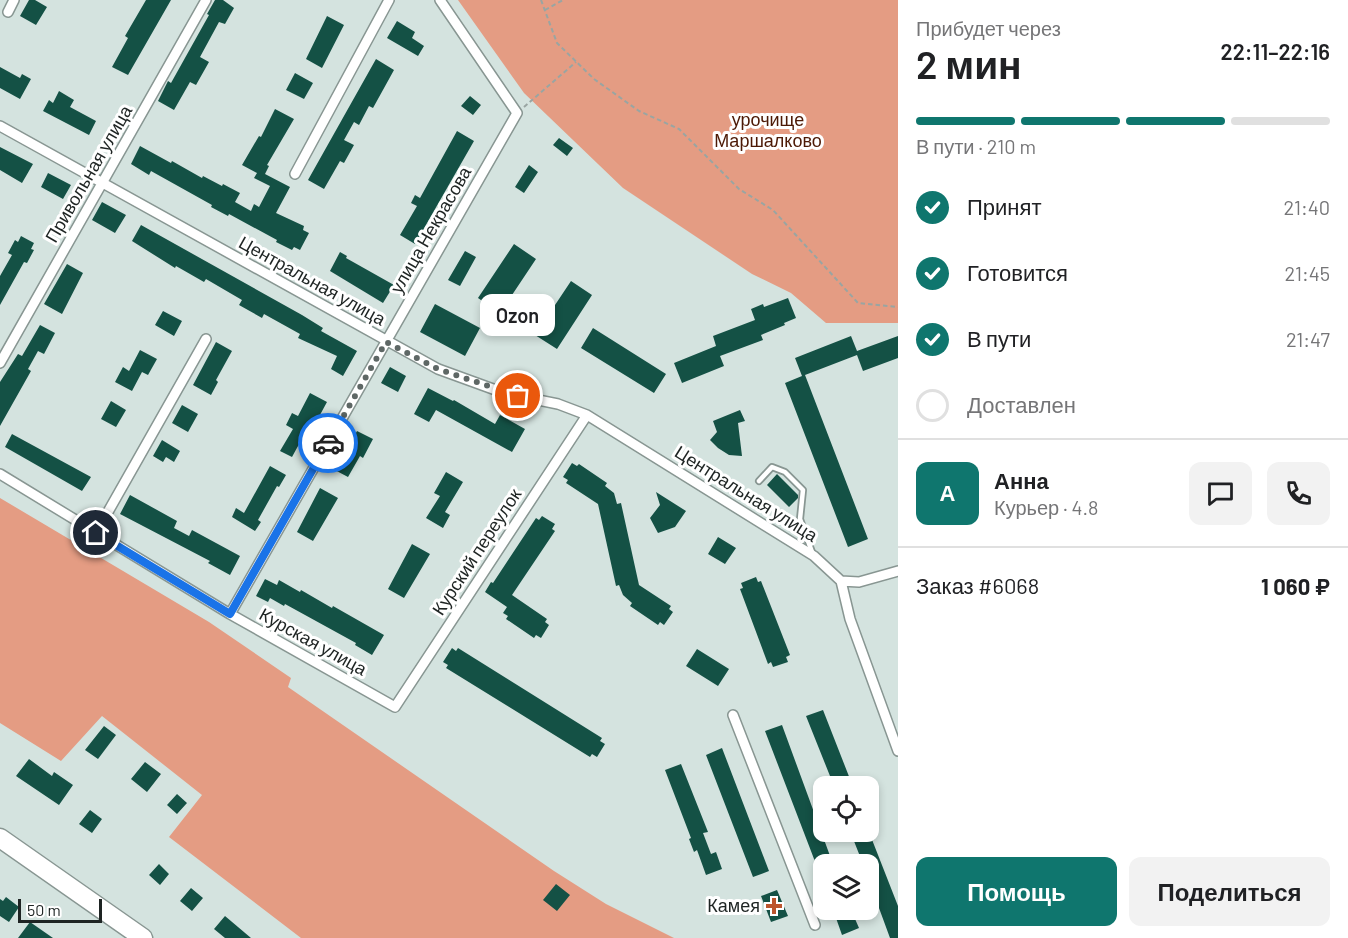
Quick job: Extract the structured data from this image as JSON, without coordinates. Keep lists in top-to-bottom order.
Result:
{
  "streets": {
    "street": [
      "Привольная улица",
      "улица Некрасова",
      "Центральная улица",
      "Курский переулок",
      "Курская улица"
    ]
  },
  "crossings": [
    ["Привольная улица", "Центральная улица"],
    ["улица Некрасова", "Центральная улица"],
    ["улица Некрасова", "Курская улица"],
    ["Центральная улица", "Курский переулок"],
    ["Курский переулок", "Курская улица"]
  ],
  "parks": ["урочище Маршалково"],
  "places": {
    "other": ["Ozon"],
    "health": ["Камея"]
  },
  "scale_bar": "50 m",
  "page": {
    "heading": ["2 мин", "Прибудет через", "22:11–22:16"],
    "panel": [
      "Анна",
      "Курьер · 4.8",
      "Заказ #6068",
      "1 060 ₽"
    ],
    "bar": "В пути · 210 m",
    "list": [
      ["Принят", "21:40"],
      ["Готовится", "21:45"],
      ["В пути", "21:47"],
      "Доставлен"
    ],
    "bubble": "Ozon",
    "round": "А",
    "buttons": ["Помощь", "Поделиться"],
    "scale": "50 m"
  }
}
